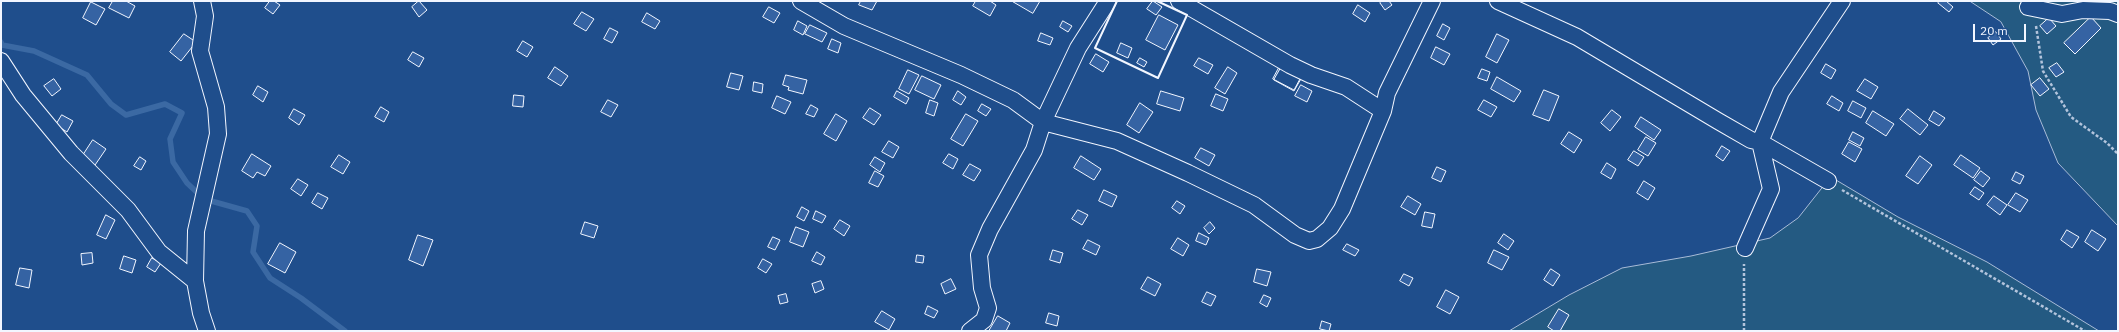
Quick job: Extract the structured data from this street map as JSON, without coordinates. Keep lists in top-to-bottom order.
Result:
{
  "scale_bar": "20 m"
}
